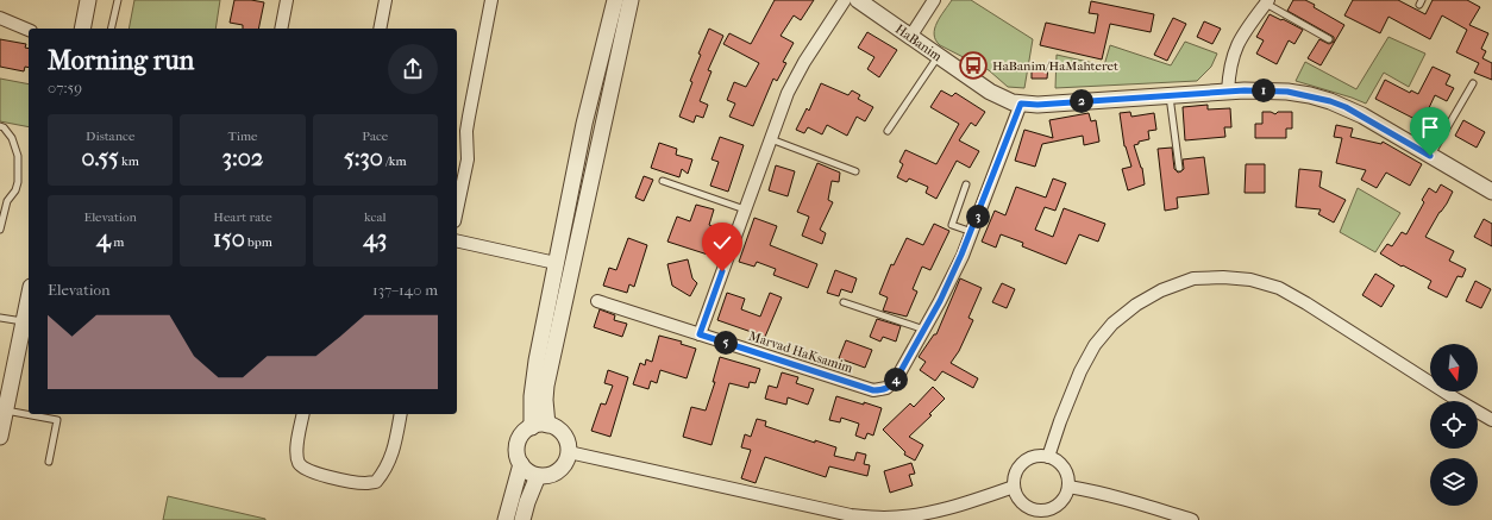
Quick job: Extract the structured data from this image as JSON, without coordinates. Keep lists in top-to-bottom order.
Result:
{
  "streets": {
    "street": ["HaBanim", "Marvad HaKsamim"]
  },
  "crossings": [
    ["HaBanim", "Marvad HaKsamim"]
  ],
  "places": {
    "bus stop": ["HaBanim/HaMahteret"]
  },
  "north": "bottom",
  "page": {
    "heading": ["Morning run", "07:59"],
    "pins": [
      "1",
      "2",
      "3",
      "5",
      "4"
    ],
    "stats": [
      ["Distance", "0.55 km"],
      ["Time", "3:02"],
      ["Pace", "5:30 /km"],
      ["Elevation", "4 m"],
      ["Heart rate", "150 bpm"],
      ["kcal", "43"]
    ],
    "chart": ["Elevation", "137–140 m"]
  }
}
